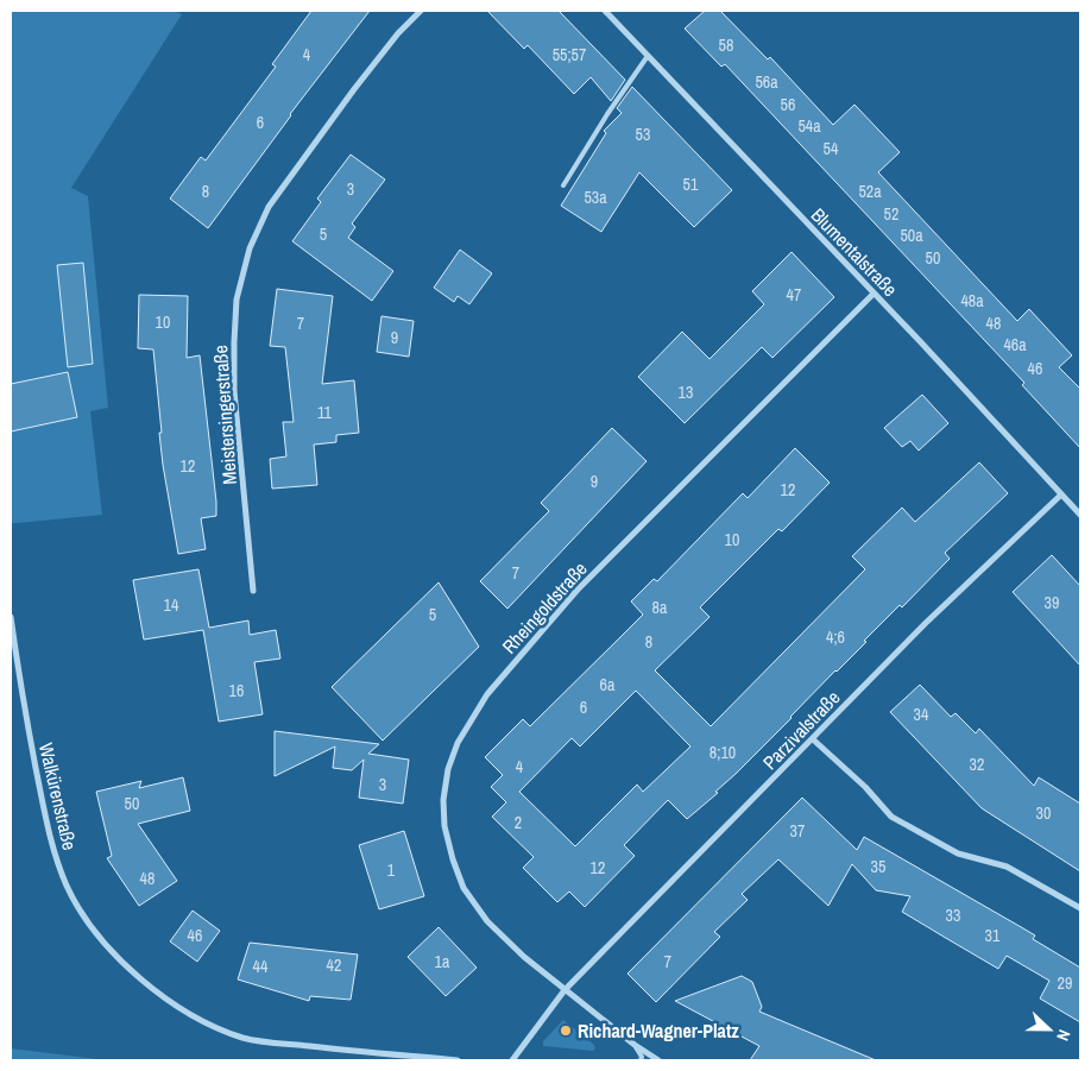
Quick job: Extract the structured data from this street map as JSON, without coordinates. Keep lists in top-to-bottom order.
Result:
{
  "streets": {
    "street": [
      "Blumentalstraße",
      "Meistersingerstraße",
      "Rheingoldstraße",
      "Parzivalstraße",
      "Walkürenstraße"
    ]
  },
  "crossings": [
    ["Blumentalstraße", "Rheingoldstraße"],
    ["Blumentalstraße", "Parzivalstraße"],
    ["Rheingoldstraße", "Parzivalstraße"]
  ],
  "places": ["Richard-Wagner-Platz"],
  "house_numbers": [
    "58",
    "4",
    "55;57",
    "56a",
    "56",
    "6",
    "54a",
    "53",
    "54",
    "51",
    "3",
    "8",
    "52a",
    "53a",
    "52",
    "5",
    "50a",
    "50",
    "47",
    "48a",
    "10",
    "7",
    "48",
    "9",
    "46a",
    "46",
    "13",
    "11",
    "12",
    "9",
    "12",
    "10",
    "7",
    "39",
    "14",
    "8a",
    "5",
    "4;6",
    "8",
    "6a",
    "16",
    "6",
    "34",
    "8;10",
    "32",
    "4",
    "3",
    "50",
    "30",
    "2",
    "37",
    "35",
    "12",
    "1",
    "48",
    "33",
    "46",
    "31",
    "1a",
    "7",
    "42",
    "44",
    "29"
  ],
  "north": "right"
}
